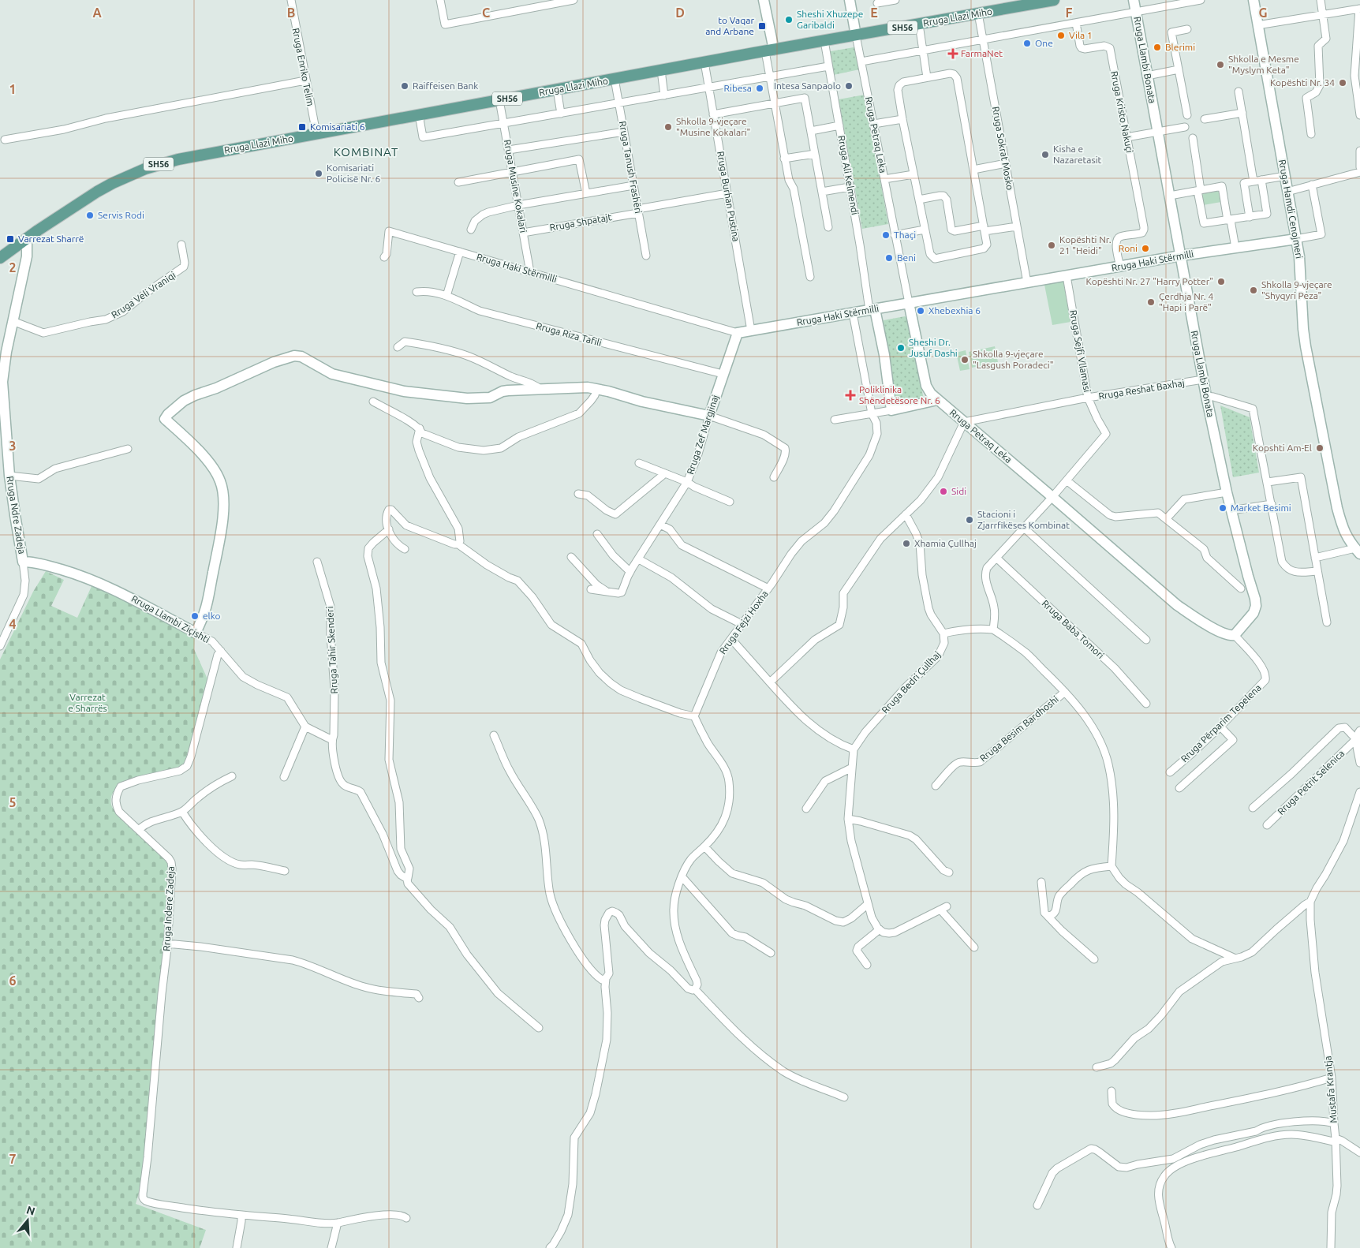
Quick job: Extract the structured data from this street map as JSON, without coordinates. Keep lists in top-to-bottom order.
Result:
{
  "streets": {
    "main road": ["Rruga Llazi Miho", "SH56"],
    "street": [
      "Rruga Llambi Bonata",
      "Rruga Enriko Telim",
      "Rruga Kristo Nakuçi",
      "Rruga Petraq Leka",
      "Rruga Sokrat Mosko",
      "Rruga Tanush Frashëri",
      "Rruga Ali Kelmendi",
      "Rruga Musine Kokalari",
      "Rruga Burhan Pustina",
      "Rruga Hamdi Cenojmeri",
      "Rruga Shpatajt",
      "Rruga Haki Stërmilli",
      "Rruga Veli Vraniqi",
      "Rruga Riza Tafili",
      "Rruga Sejfi Vllamasi",
      "Rruga Reshat Baxhaj",
      "Rruga Zef Margjinaj",
      "Rruga Ndre Zadeja",
      "Rruga Llambi Ziçishti",
      "Rruga Fejzi Hoxha",
      "Rruga Baba Tomori",
      "Rruga Tahir Skenderi",
      "Rruga Bedri Çullhaj",
      "Rruga Përparim Tepelena",
      "Rruga Besim Bardhoshi",
      "Rruga Petrit Selenica",
      "Rruga Indere Zadeja",
      "Mustafa Krantja"
    ]
  },
  "crossings": [
    ["Rruga Llazi Miho", "Rruga Enriko Telim"],
    ["Rruga Llazi Miho", "Rruga Petraq Leka"],
    ["Rruga Llazi Miho", "Rruga Sokrat Mosko"],
    ["Rruga Llazi Miho", "Rruga Tanush Frashëri"],
    ["Rruga Llazi Miho", "Rruga Ali Kelmendi"],
    ["Rruga Llazi Miho", "Rruga Musine Kokalari"],
    ["Rruga Llazi Miho", "Rruga Burhan Pustina"],
    ["Rruga Llazi Miho", "Rruga Ndre Zadeja"],
    ["Rruga Llambi Bonata", "Rruga Petraq Leka"],
    ["Rruga Llambi Bonata", "Rruga Haki Stërmilli"],
    ["Rruga Llambi Bonata", "Rruga Reshat Baxhaj"],
    ["Rruga Llambi Bonata", "Rruga Përparim Tepelena"],
    ["Rruga Kristo Nakuçi", "Rruga Haki Stërmilli"],
    ["Rruga Petraq Leka", "Rruga Haki Stërmilli"],
    ["Rruga Petraq Leka", "Rruga Sejfi Vllamasi"],
    ["Rruga Petraq Leka", "Rruga Reshat Baxhaj"],
    ["Rruga Petraq Leka", "Rruga Përparim Tepelena"],
    ["Rruga Sokrat Mosko", "Rruga Haki Stërmilli"],
    ["Rruga Tanush Frashëri", "Rruga Shpatajt"],
    ["Rruga Ali Kelmendi", "Rruga Haki Stërmilli"],
    ["Rruga Musine Kokalari", "Rruga Shpatajt"],
    ["Rruga Musine Kokalari", "Rruga Haki Stërmilli"],
    ["Rruga Burhan Pustina", "Rruga Shpatajt"],
    ["Rruga Burhan Pustina", "Rruga Haki Stërmilli"],
    ["Rruga Hamdi Cenojmeri", "Rruga Haki Stërmilli"],
    ["Rruga Haki Stërmilli", "Rruga Sejfi Vllamasi"],
    ["Rruga Haki Stërmilli", "Rruga Zef Margjinaj"],
    ["Rruga Haki Stërmilli", "Rruga Fejzi Hoxha"],
    ["Rruga Veli Vraniqi", "Rruga Ndre Zadeja"],
    ["Rruga Riza Tafili", "Rruga Zef Margjinaj"],
    ["Rruga Sejfi Vllamasi", "Rruga Reshat Baxhaj"],
    ["Rruga Sejfi Vllamasi", "Rruga Baba Tomori"],
    ["Rruga Ndre Zadeja", "Rruga Llambi Ziçishti"],
    ["Rruga Llambi Ziçishti", "Rruga Indere Zadeja"]
  ],
  "districts": ["KOMBINAT"],
  "parks": ["Varrezat e Sharrës"],
  "places": {
    "other": [
      "Sheshi Xhuzepe Garibaldi",
      "Vila 1",
      "One",
      "Blerimi",
      "Shkolla e Mesme \"Myslym Keta\"",
      "Kopështi Nr. 34",
      "Raiffeisen Bank",
      "Intesa Sanpaolo",
      "Ribesa",
      "Shkolla 9-vjeçare \"Musine Kokalari\"",
      "Kisha e Nazaretasit",
      "Komisariati Policisë Nr. 6",
      "Servis Rodi",
      "Thaçi",
      "Kopështi Nr. 21 \"Heidi\"",
      "Roni",
      "Beni",
      "Kopështi Nr. 27 \"Harry Potter\"",
      "Shkolla 9-vjeçare \"Shyqyri Peza\"",
      "Çerdhja Nr. 4 \"Hapi i Parë\"",
      "Xhebexhia 6",
      "Sheshi Dr. Jusuf Dashi",
      "Shkolla 9-vjeçare \"Lasgush Poradeci\"",
      "Kopshti Am-El",
      "Sidi",
      "Market Besimi",
      "Stacioni i Zjarrfikëses Kombinat",
      "Xhamia Çullhaj",
      "elko"
    ],
    "transit": ["to Vaqar and Arbane", "Komisariati 6", "Varrezat Sharrë"],
    "health": ["FarmaNet", "Poliklinika Shëndetësore Nr. 6"]
  },
  "north": "top",
  "grid": {
    "columns": [
      "A",
      "B",
      "C",
      "D",
      "E",
      "F",
      "G"
    ],
    "rows": [
      "1",
      "2",
      "3",
      "4",
      "5",
      "6",
      "7"
    ]
  }
}
